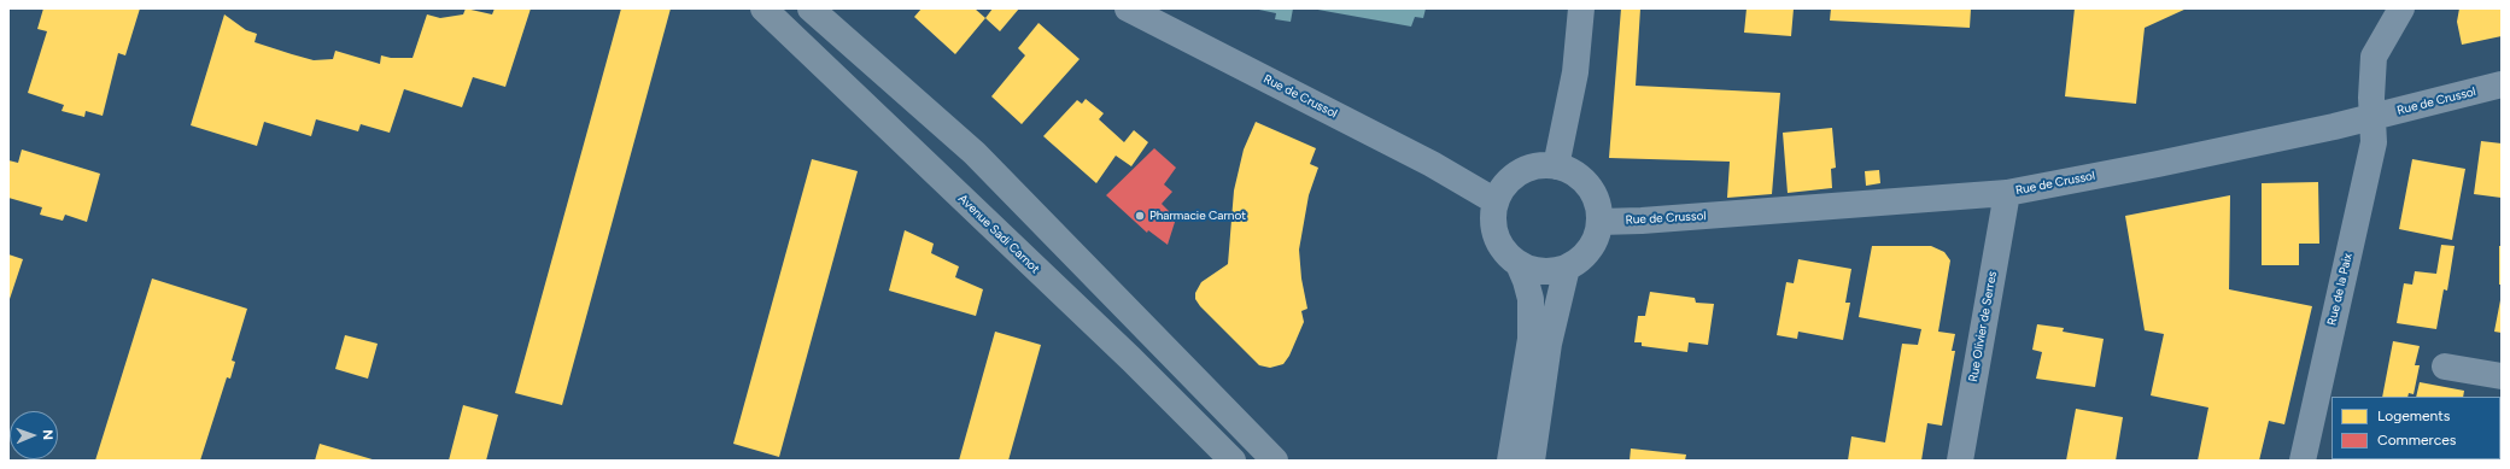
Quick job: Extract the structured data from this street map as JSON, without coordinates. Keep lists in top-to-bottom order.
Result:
{
  "streets": {
    "main road": ["Avenue Sadi Carnot"],
    "street": ["Rue de Crussol", "Rue de la Paix", "Rue Olivier de Serres"]
  },
  "crossings": [
    ["Rue de Crussol", "Rue de la Paix"],
    ["Rue de Crussol", "Rue Olivier de Serres"]
  ],
  "places": ["Pharmacie Carnot"],
  "legend": ["Logements", "Commerces"],
  "north": "right"
}
